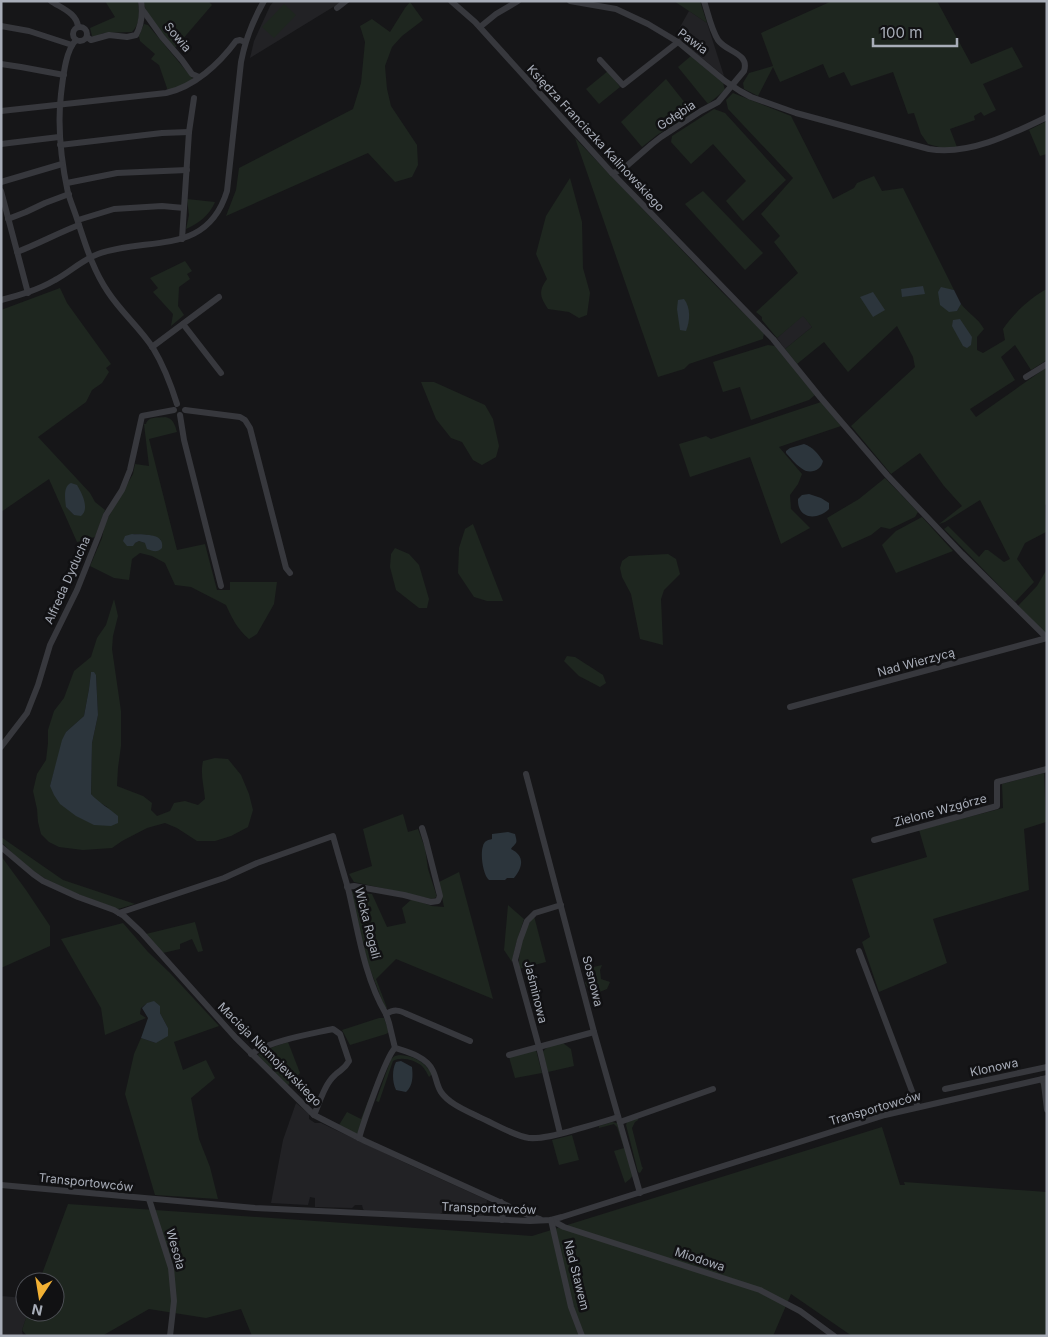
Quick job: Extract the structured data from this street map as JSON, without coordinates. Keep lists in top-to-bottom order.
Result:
{
  "streets": {
    "street": [
      "Sowia",
      "Pawia",
      "Gołębia",
      "Księdza Franciszka Kalinowskiego",
      "Alfreda Dyducha",
      "Nad Wierzycą",
      "Zielone Wzgórze",
      "Wicka Rogali",
      "Sosnowa",
      "Jaśminowa",
      "Macieja Niemojewskiego",
      "Klonowa",
      "Transportowców",
      "Wesoła",
      "Miodowa",
      "Nad Stawem"
    ]
  },
  "crossings": [
    ["Pawia", "Gołębia"],
    ["Gołębia", "Księdza Franciszka Kalinowskiego"],
    ["Księdza Franciszka Kalinowskiego", "Nad Wierzycą"],
    ["Wicka Rogali", "Macieja Niemojewskiego"],
    ["Sosnowa", "Jaśminowa"],
    ["Sosnowa", "Transportowców"],
    ["Macieja Niemojewskiego", "Transportowców"],
    ["Macieja Niemojewskiego", "Miodowa"],
    ["Macieja Niemojewskiego", "Nad Stawem"],
    ["Transportowców", "Wesoła"],
    ["Transportowców", "Miodowa"],
    ["Transportowców", "Nad Stawem"],
    ["Miodowa", "Nad Stawem"]
  ],
  "scale_bar": "100 m",
  "north": "bottom"
}
